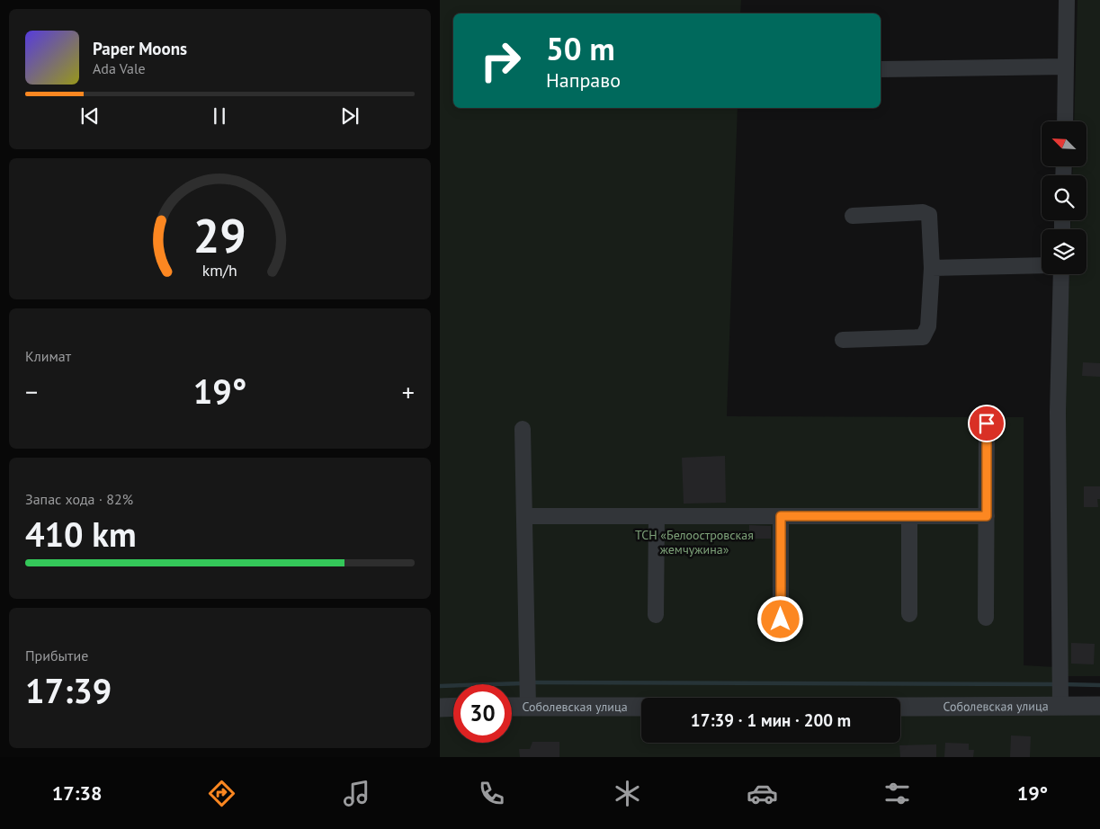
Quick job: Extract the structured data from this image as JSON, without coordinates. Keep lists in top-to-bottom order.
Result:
{
  "streets": {
    "street": ["Соболевская улица"]
  },
  "parks": ["ТСН «Белоостровская жемчужина»"],
  "north": "top left",
  "page": {
    "turn": ["50 m", "Направо"],
    "song": ["Paper Moons", "Ada Vale"],
    "tile": [
      "Климат",
      ["Запас хода · 82%", "410 km"],
      ["Прибытие", "17:39"]
    ],
    "heat": ["−", "19°", "+"],
    "limit": "30",
    "trip": "17:39 · 1 мин · 200 m",
    "tabs": ["17:38", "19°"],
    "gauge": ["29", "km/h"]
  }
}
